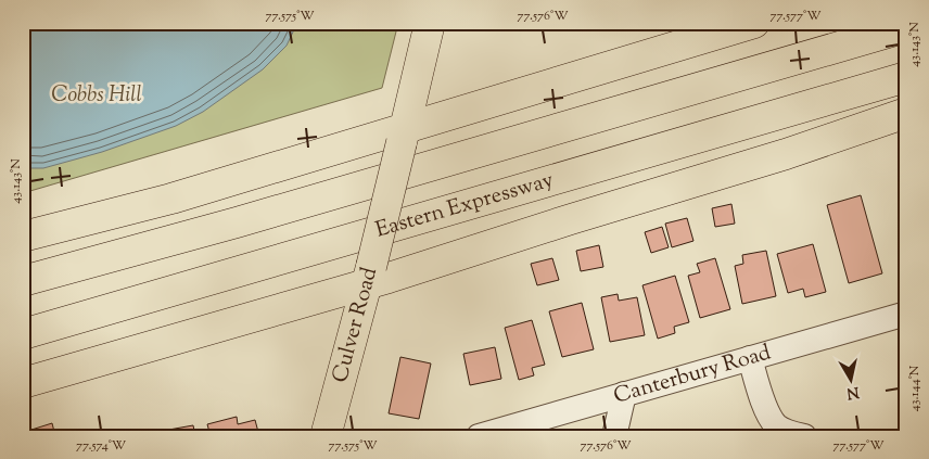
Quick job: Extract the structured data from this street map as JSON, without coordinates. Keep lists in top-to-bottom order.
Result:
{
  "streets": {
    "main road": ["Eastern Expressway", "Culver Road"],
    "street": ["Canterbury Road"]
  },
  "parks": ["Cobbs Hill"],
  "north": "bottom",
  "coordinates": [
    "77.575°W",
    "77.576°W",
    "77.577°W",
    "43.143°N",
    "43.144°N",
    "77.574°W"
  ]
}
